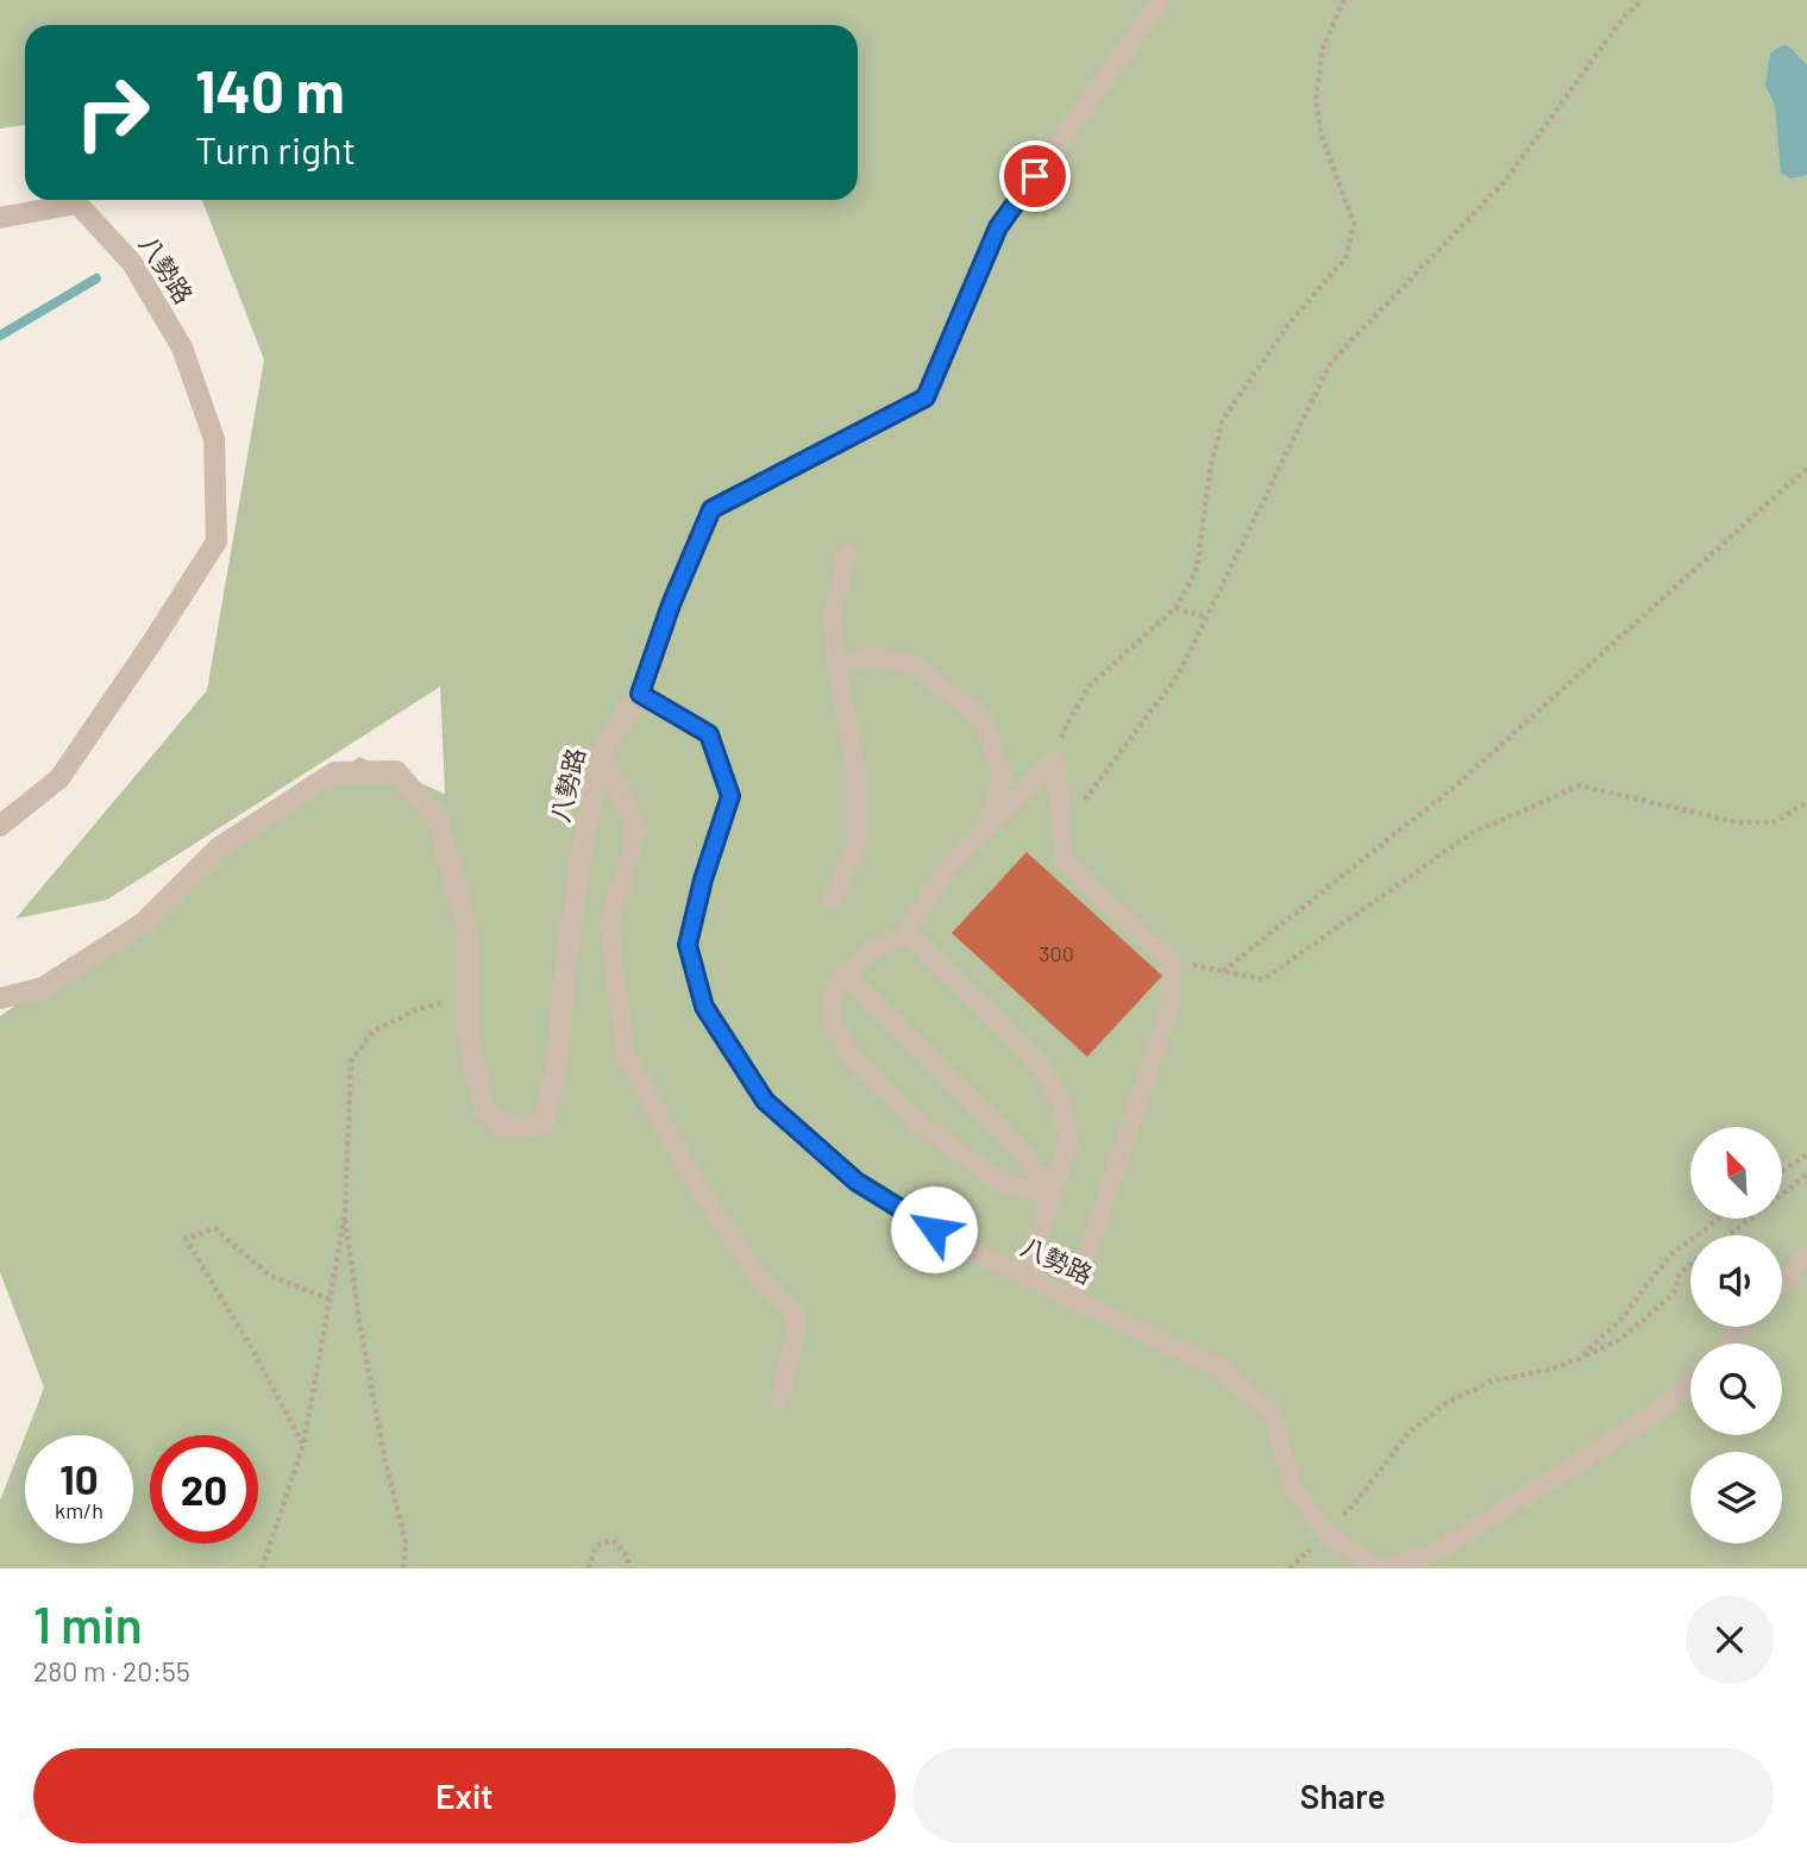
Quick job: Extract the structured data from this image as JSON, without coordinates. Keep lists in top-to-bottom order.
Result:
{
  "streets": {
    "street": ["八勢路"]
  },
  "house_numbers": ["300"],
  "north": "top left",
  "page": {
    "turn": ["140 m", "Turn right"],
    "speed": "10 km/h",
    "limit": "20",
    "heading": ["1 min", "280 m · 20:55"],
    "buttons": ["Exit", "Share"]
  }
}
